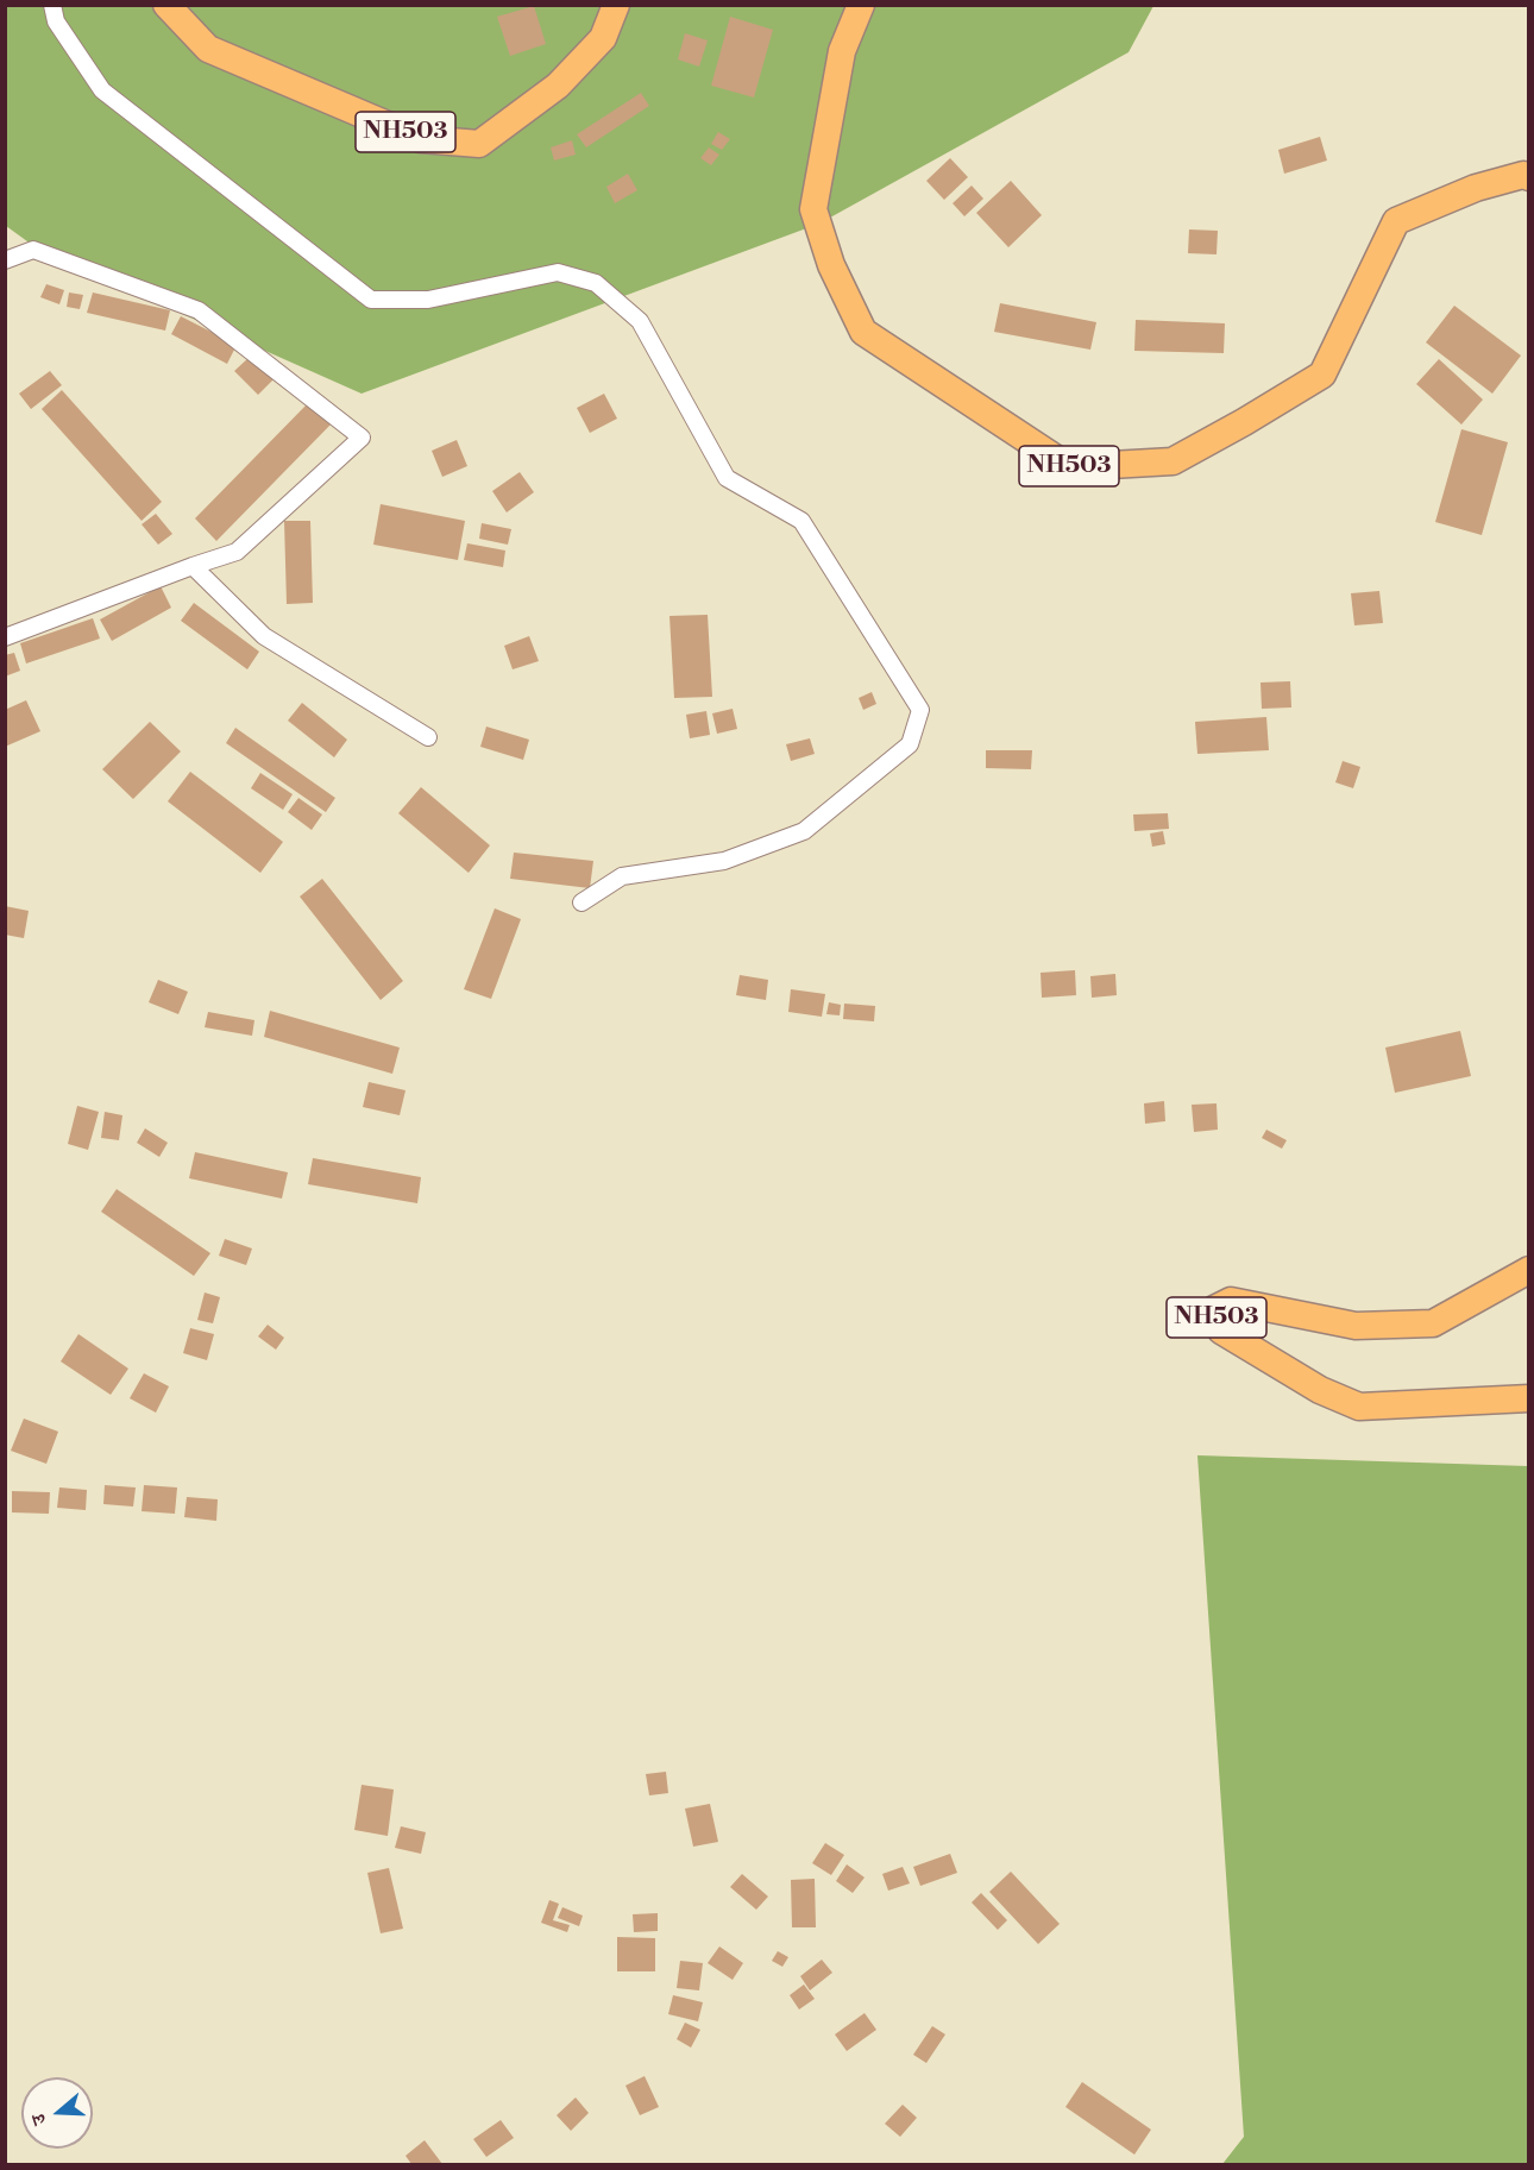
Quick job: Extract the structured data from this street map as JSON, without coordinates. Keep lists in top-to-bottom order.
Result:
{
  "streets": {
    "main road": ["NH503"]
  },
  "north": "left"
}
